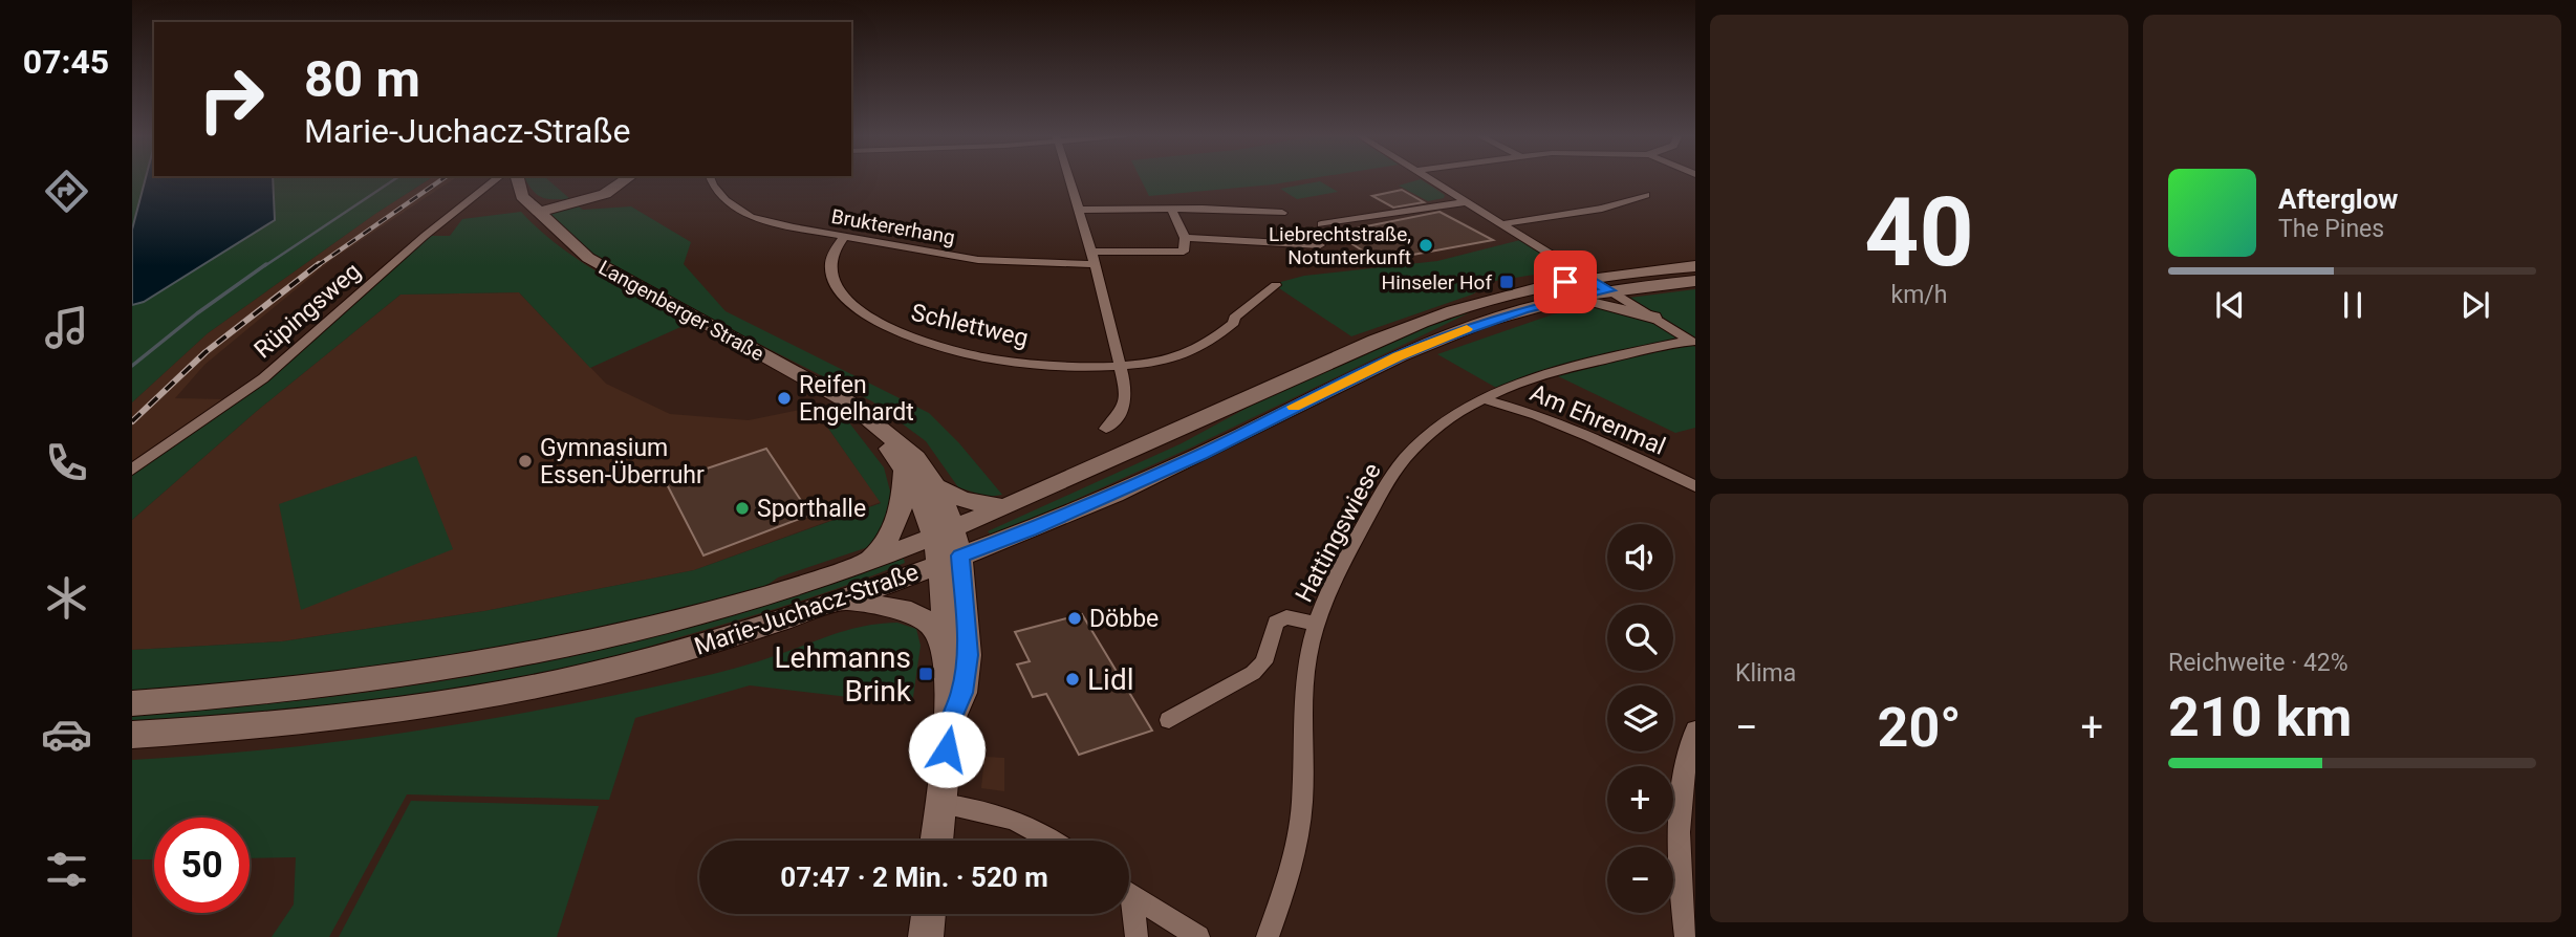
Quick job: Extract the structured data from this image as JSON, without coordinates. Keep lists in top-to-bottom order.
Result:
{
  "streets": {
    "main road": ["Langenberger Straße", "Marie-Juchacz-Straße"],
    "street": [
      "Bruktererhang",
      "Rüpingsweg",
      "Schlettweg",
      "Am Ehrenmal",
      "Hattingswiese"
    ]
  },
  "crossings": [
    ["Bruktererhang", "Schlettweg"],
    ["Langenberger Straße", "Marie-Juchacz-Straße"],
    ["Am Ehrenmal", "Hattingswiese"]
  ],
  "places": {
    "other": [
      "Liebrechtstraße, Notunterkunft",
      "Reifen Engelhardt",
      "Gymnasium Essen-Überruhr",
      "Sporthalle",
      "Döbbe",
      "Lidl"
    ],
    "transit": ["Hinseler Hof", "Lehmanns Brink"]
  },
  "page": {
    "tabs": "07:45",
    "tile": [
      ["40", "km/h"],
      "Klima",
      ["Reichweite · 42%", "210 km"]
    ],
    "turn": ["80 m", "Marie-Juchacz-Straße"],
    "song": ["Afterglow", "The Pines"],
    "map_buttons": ["+", "−"],
    "heat": ["−", "20°", "+"],
    "limit": "50",
    "trip": "07:47 · 2 Min. · 520 m"
  }
}
